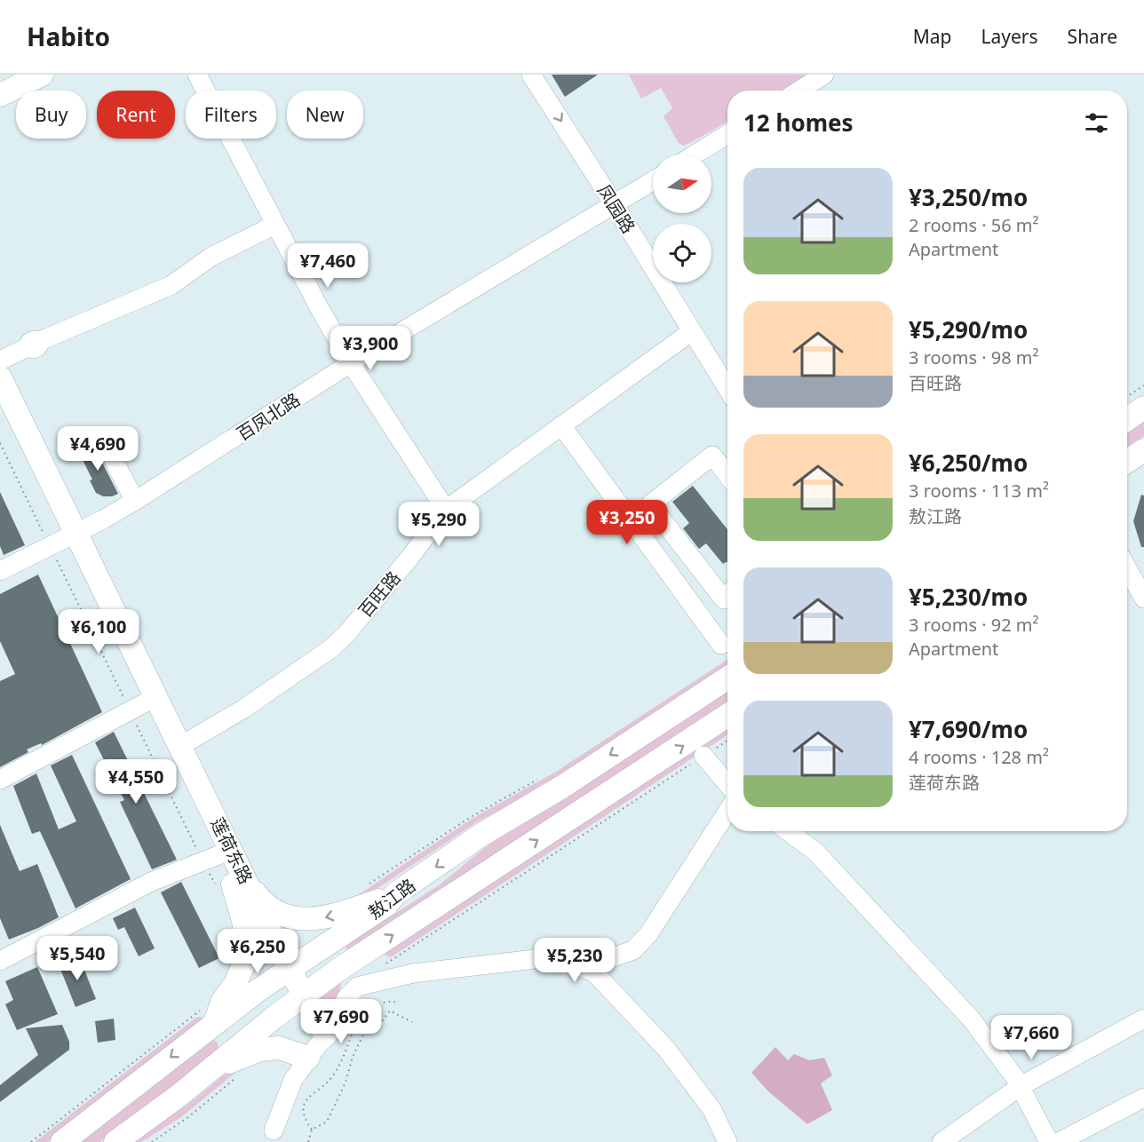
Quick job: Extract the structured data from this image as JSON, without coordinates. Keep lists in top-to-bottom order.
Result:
{
  "streets": {
    "main road": ["莲荷东路", "敖江路"],
    "street": ["凤园路", "百凤北路", "百旺路"]
  },
  "crossings": [
    ["凤园路", "百凤北路"],
    ["凤园路", "百旺路"],
    ["百凤北路", "莲荷东路"],
    ["百旺路", "莲荷东路"],
    ["莲荷东路", "敖江路"]
  ],
  "one_way": ["凤园路"],
  "north": "right",
  "page": {
    "header": "Habito",
    "nav": ["Map", "Layers", "Share"],
    "chip": [
      "Buy",
      "Rent",
      "Filters",
      "New"
    ],
    "heading": "12 homes",
    "list": [
      {
        "name": "¥3,250/mo",
        "note": "2 rooms · 56 m² · Apartment"
      },
      {
        "name": "¥5,290/mo",
        "note": "3 rooms · 98 m² · 百旺路"
      },
      {
        "name": "¥6,250/mo",
        "note": "3 rooms · 113 m² · 敖江路"
      },
      {
        "name": "¥5,230/mo",
        "note": "3 rooms · 92 m² · Apartment"
      },
      {
        "name": "¥7,690/mo",
        "note": "4 rooms · 128 m² · 莲荷东路"
      }
    ],
    "price": [
      "¥7,460",
      "¥3,900",
      "¥4,690",
      "¥3,250",
      "¥5,290",
      "¥6,100",
      "¥4,550",
      "¥6,250",
      "¥5,540",
      "¥5,230",
      "¥7,690",
      "¥7,660"
    ]
  }
}
